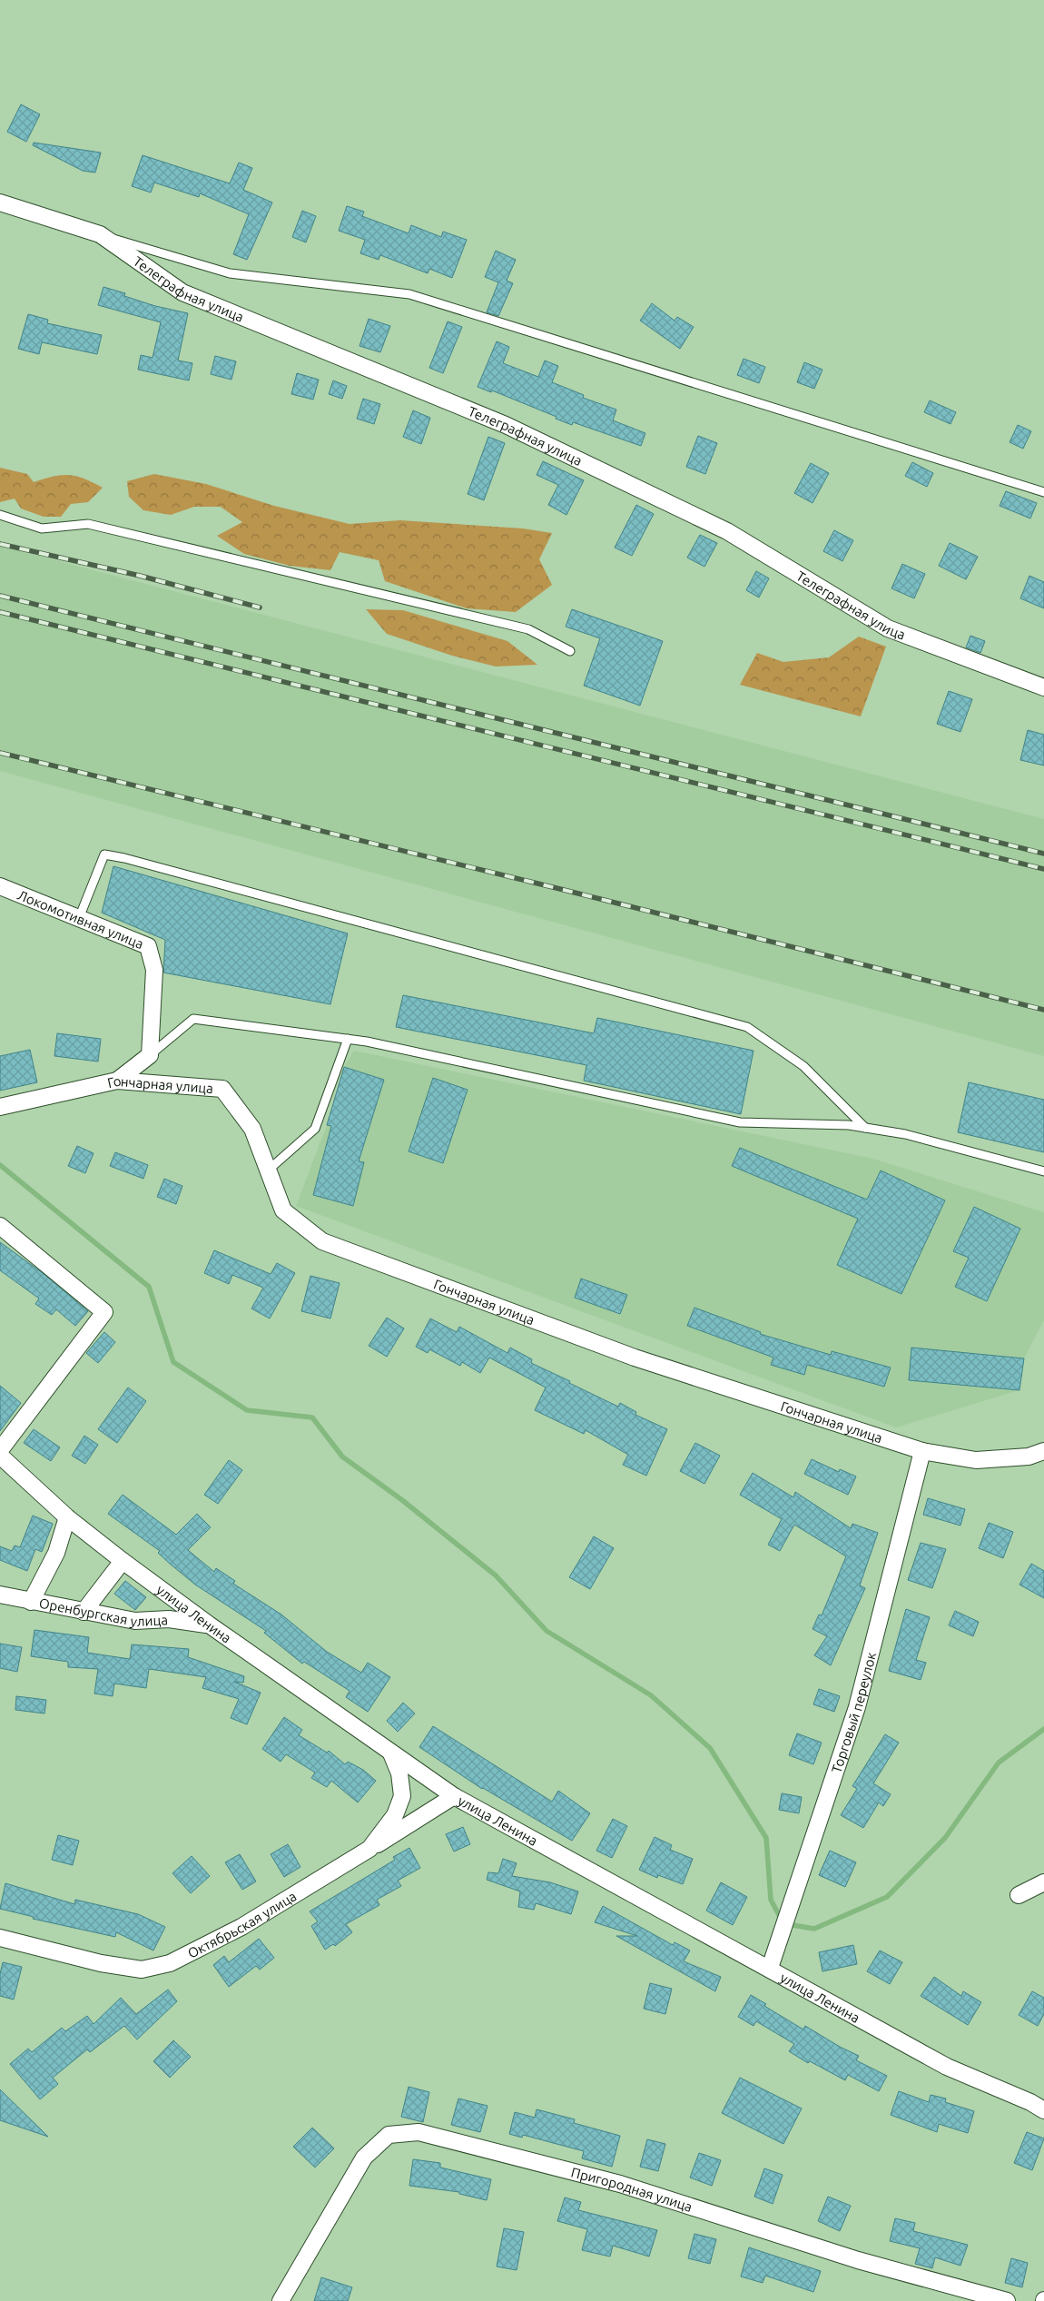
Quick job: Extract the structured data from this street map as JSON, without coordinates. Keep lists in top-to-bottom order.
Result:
{
  "streets": {
    "street": [
      "Телеграфная улица",
      "Локомотивная улица",
      "Гончарная улица",
      "Оренбургская улица",
      "улица Ленина",
      "Торговый переулок",
      "Октябрьская улица",
      "Пригородная улица"
    ]
  },
  "crossings": [
    ["Гончарная улица", "Торговый переулок"],
    ["Оренбургская улица", "улица Ленина"],
    ["улица Ленина", "Торговый переулок"],
    ["улица Ленина", "Октябрьская улица"]
  ]
}
